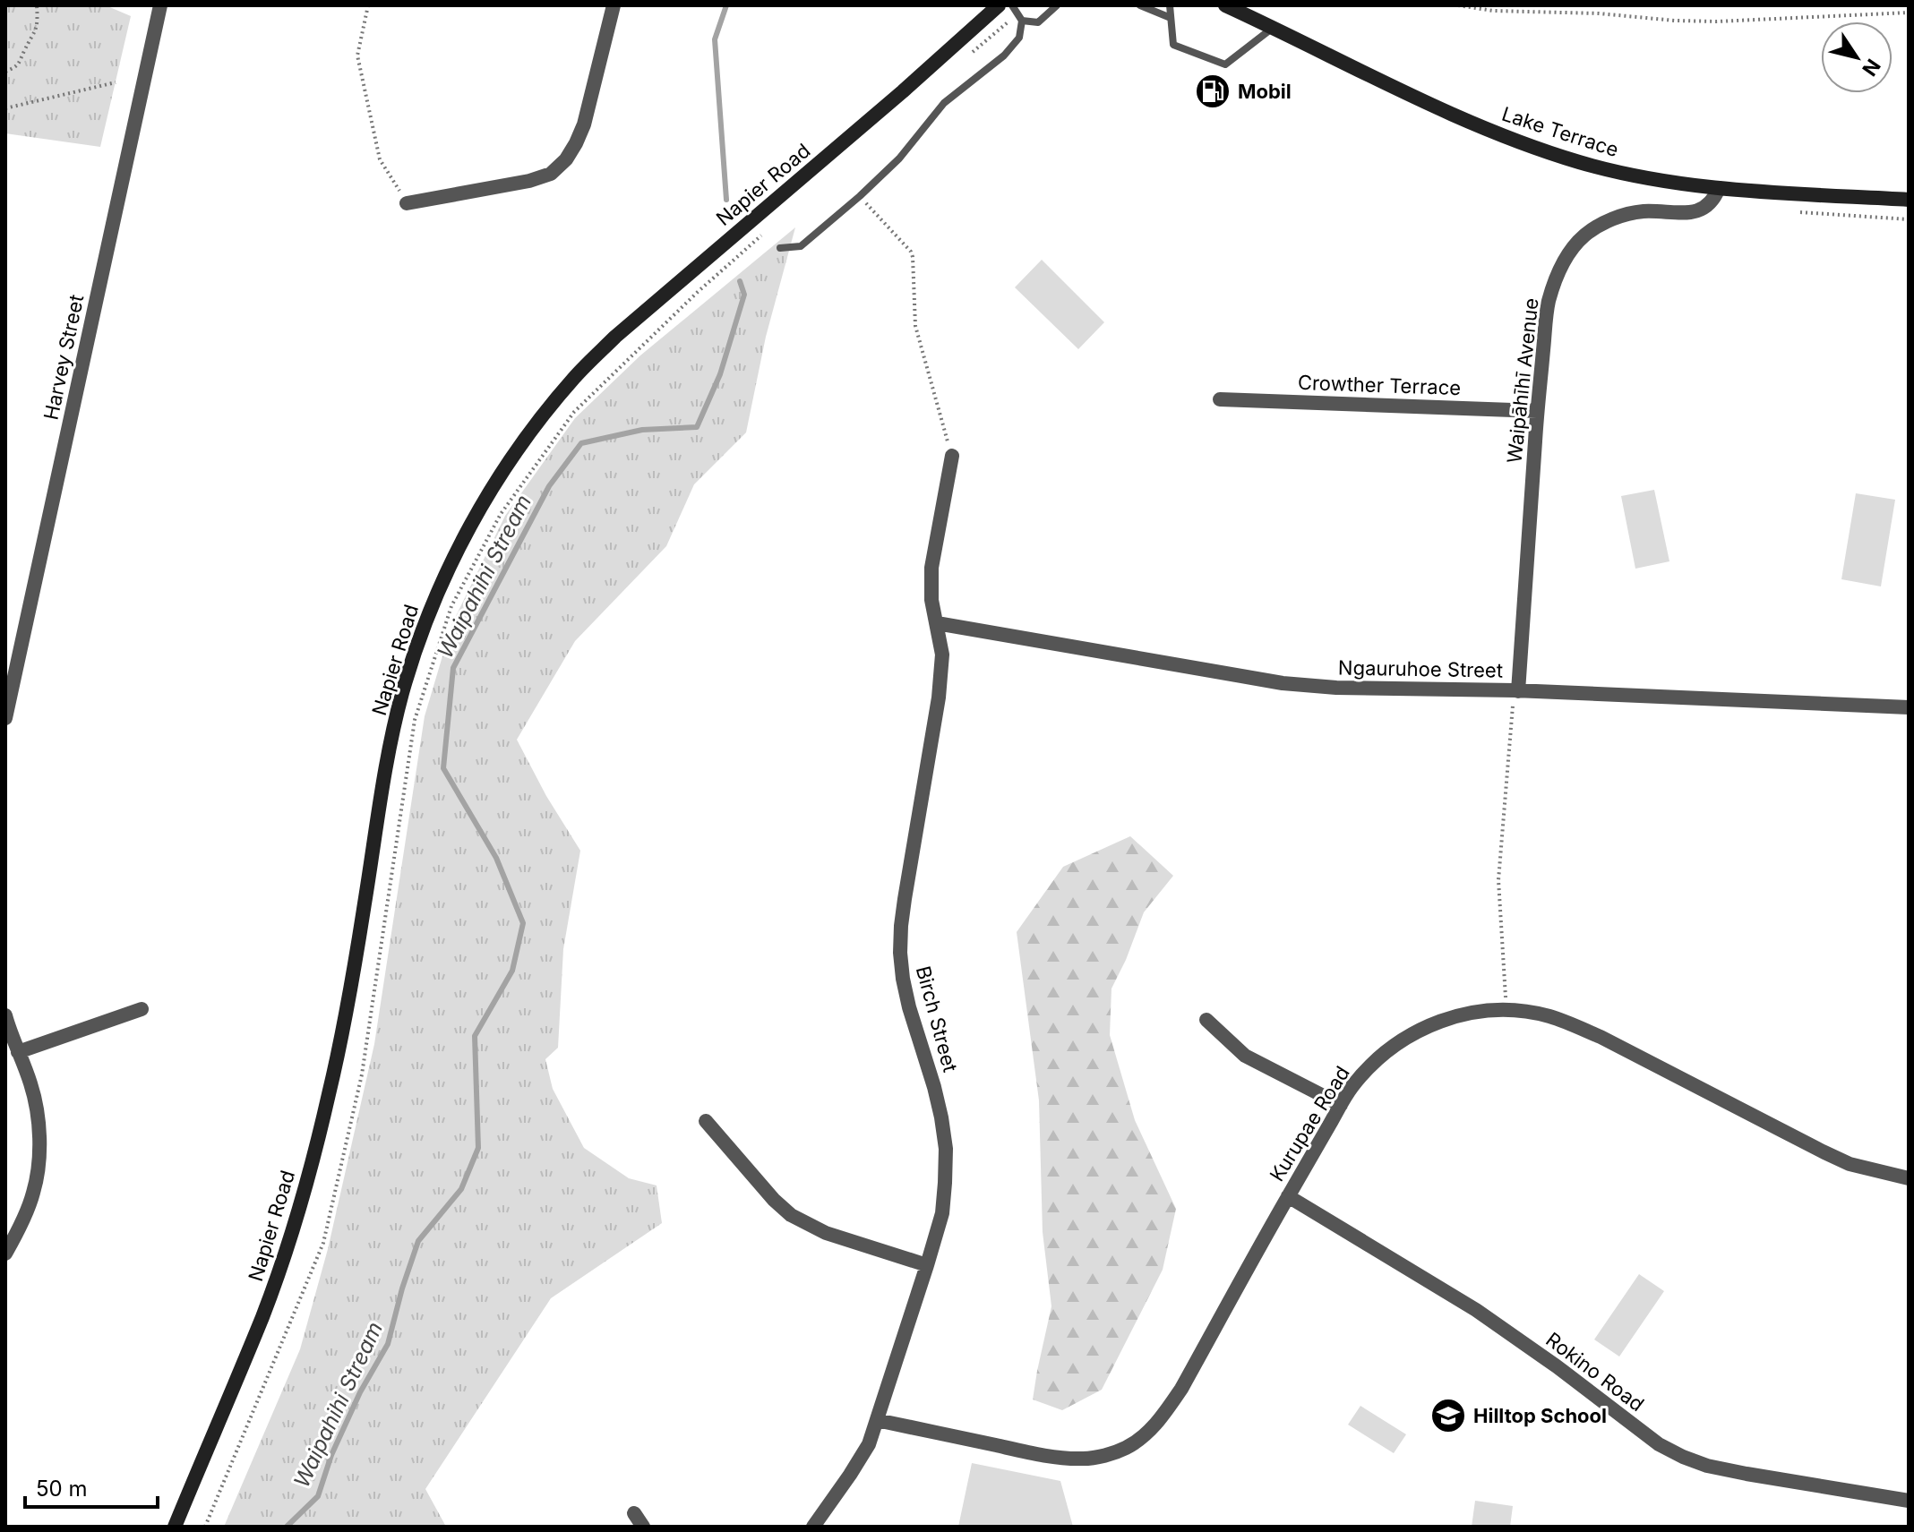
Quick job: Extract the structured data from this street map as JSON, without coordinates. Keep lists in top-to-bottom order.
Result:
{
  "streets": {
    "main road": ["Lake Terrace", "Napier Road"],
    "street": [
      "Harvey Street",
      "Waipāhīhī Avenue",
      "Crowther Terrace",
      "Ngauruhoe Street",
      "Birch Street",
      "Kurupae Road",
      "Rokino Road"
    ]
  },
  "crossings": [
    ["Lake Terrace", "Waipāhīhī Avenue"],
    ["Waipāhīhī Avenue", "Crowther Terrace"],
    ["Waipāhīhī Avenue", "Ngauruhoe Street"],
    ["Ngauruhoe Street", "Birch Street"],
    ["Birch Street", "Kurupae Road"],
    ["Kurupae Road", "Rokino Road"]
  ],
  "water": ["Waipahihi Stream"],
  "places": {
    "fuel station": ["Mobil"],
    "school or university": ["Hilltop School"]
  },
  "scale_bar": "50 m",
  "north": "bottom right"
}
